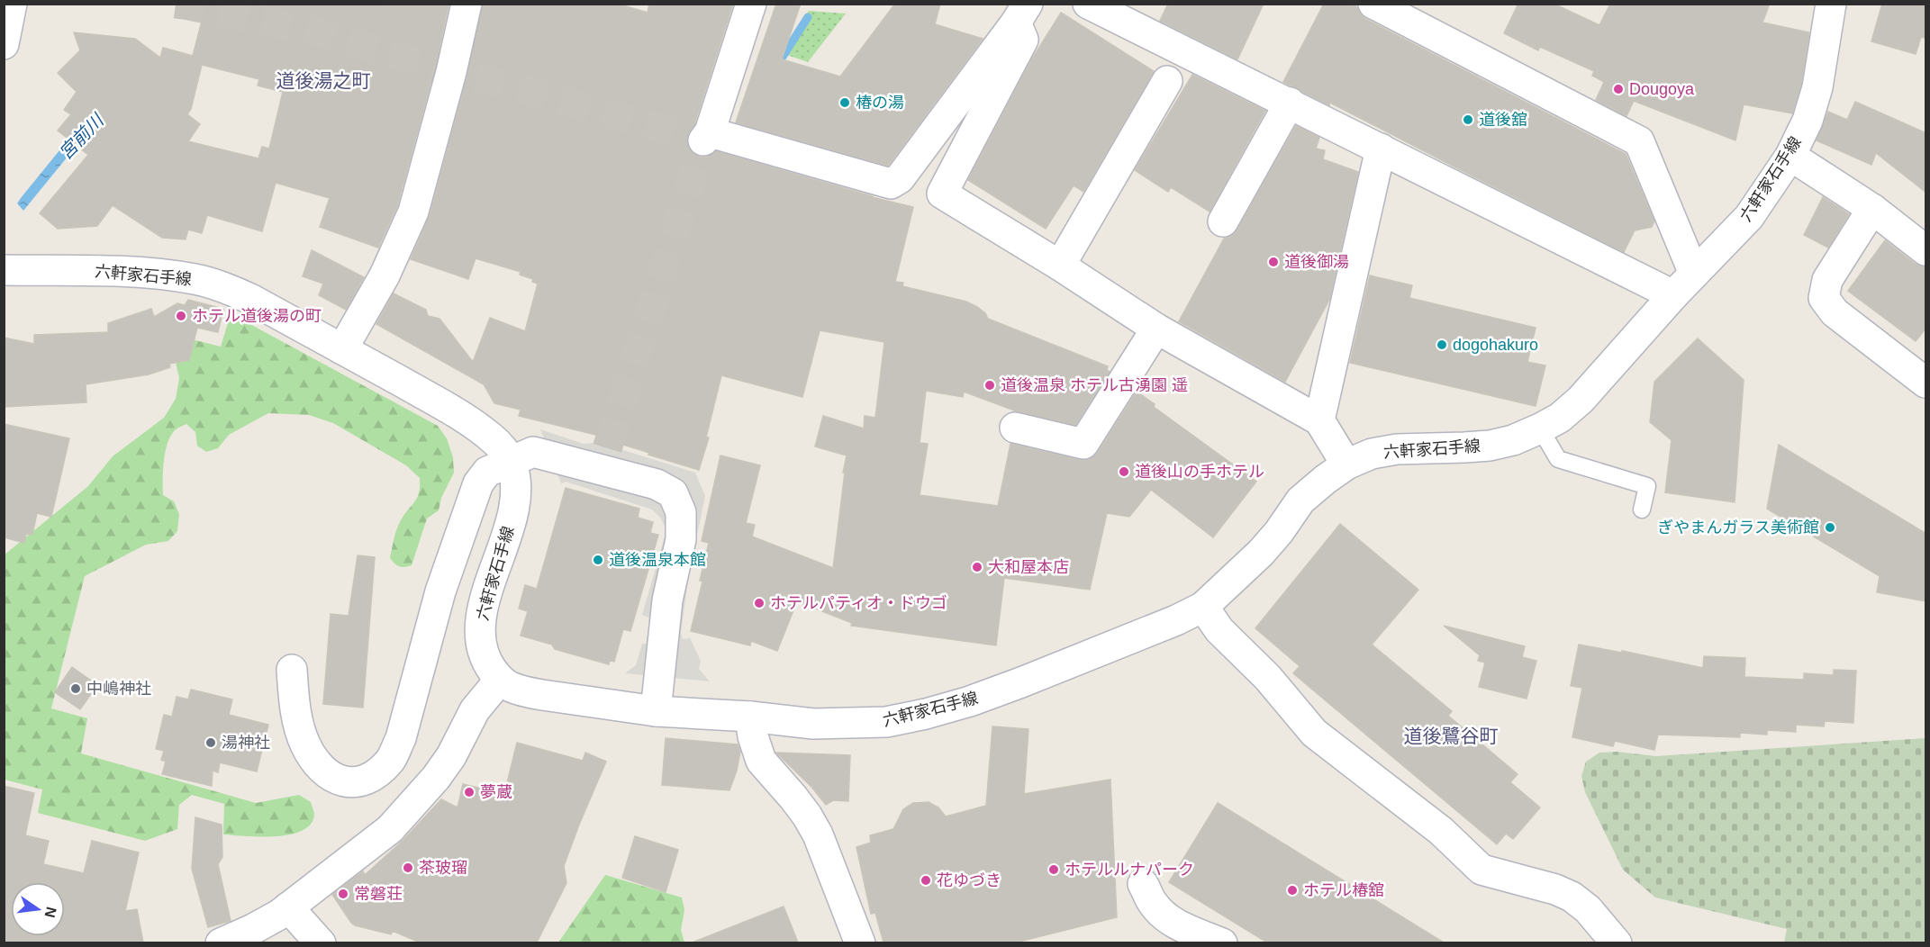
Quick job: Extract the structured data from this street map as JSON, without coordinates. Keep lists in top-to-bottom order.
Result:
{
  "streets": {
    "street": ["六軒家石手線"]
  },
  "districts": ["道後湯之町", "道後鷺谷町"],
  "water": ["宮前川"],
  "places": [
    "Dougoya",
    "椿の湯",
    "道後舘",
    "道後御湯",
    "ホテル道後湯の町",
    "dogohakuro",
    "道後温泉 ホテル古湧園 遥",
    "道後山の手ホテル",
    "ぎやまんガラス美術館",
    "道後温泉本館",
    "大和屋本店",
    "ホテルパティオ・ドウゴ",
    "中嶋神社",
    "湯神社",
    "夢蔵",
    "茶玻瑠",
    "ホテルルナパーク",
    "花ゆづき",
    "ホテル椿舘",
    "常磐荘"
  ],
  "north": "right"
}
